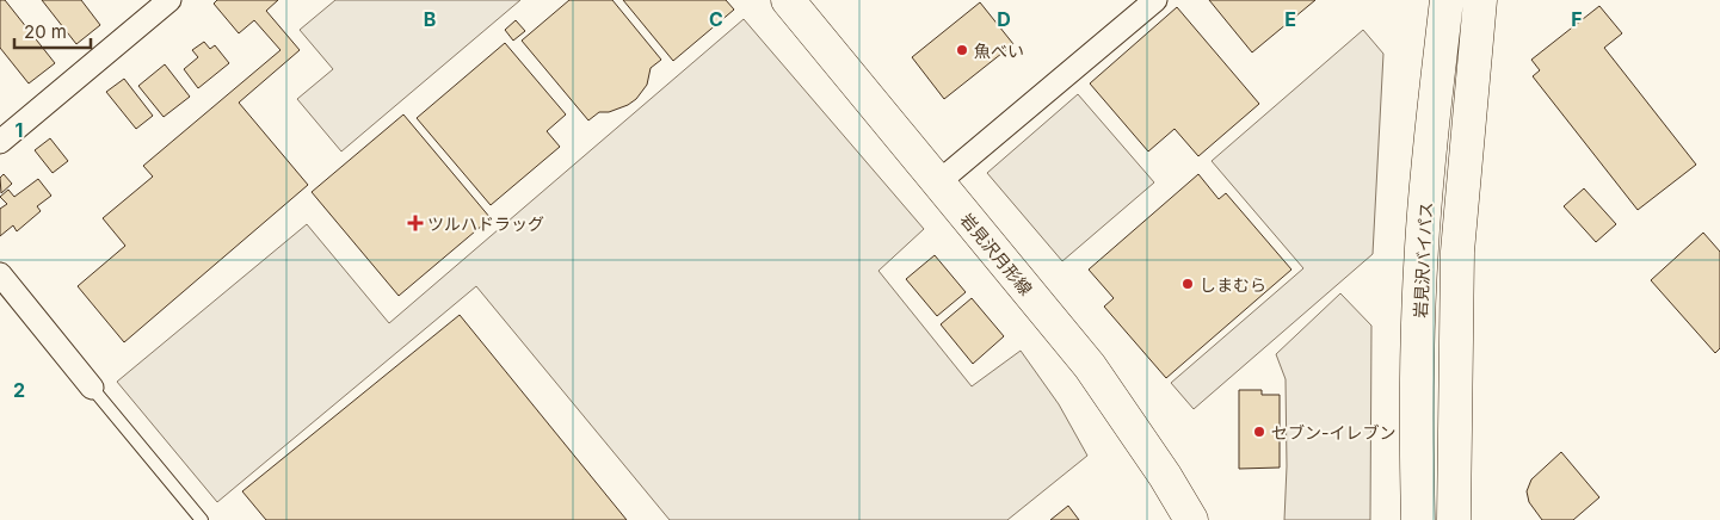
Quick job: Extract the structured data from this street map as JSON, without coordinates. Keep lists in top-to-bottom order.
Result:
{
  "streets": {
    "main road": ["岩見沢月形線", "岩見沢バイパス"]
  },
  "places": {
    "other": ["魚べい", "しまむら", "セブン-イレブン"],
    "health": ["ツルハドラッグ"]
  },
  "scale_bar": "20 m",
  "grid": {
    "columns": [
      "B",
      "C",
      "D",
      "E",
      "F"
    ],
    "rows": ["1", "2"]
  }
}
